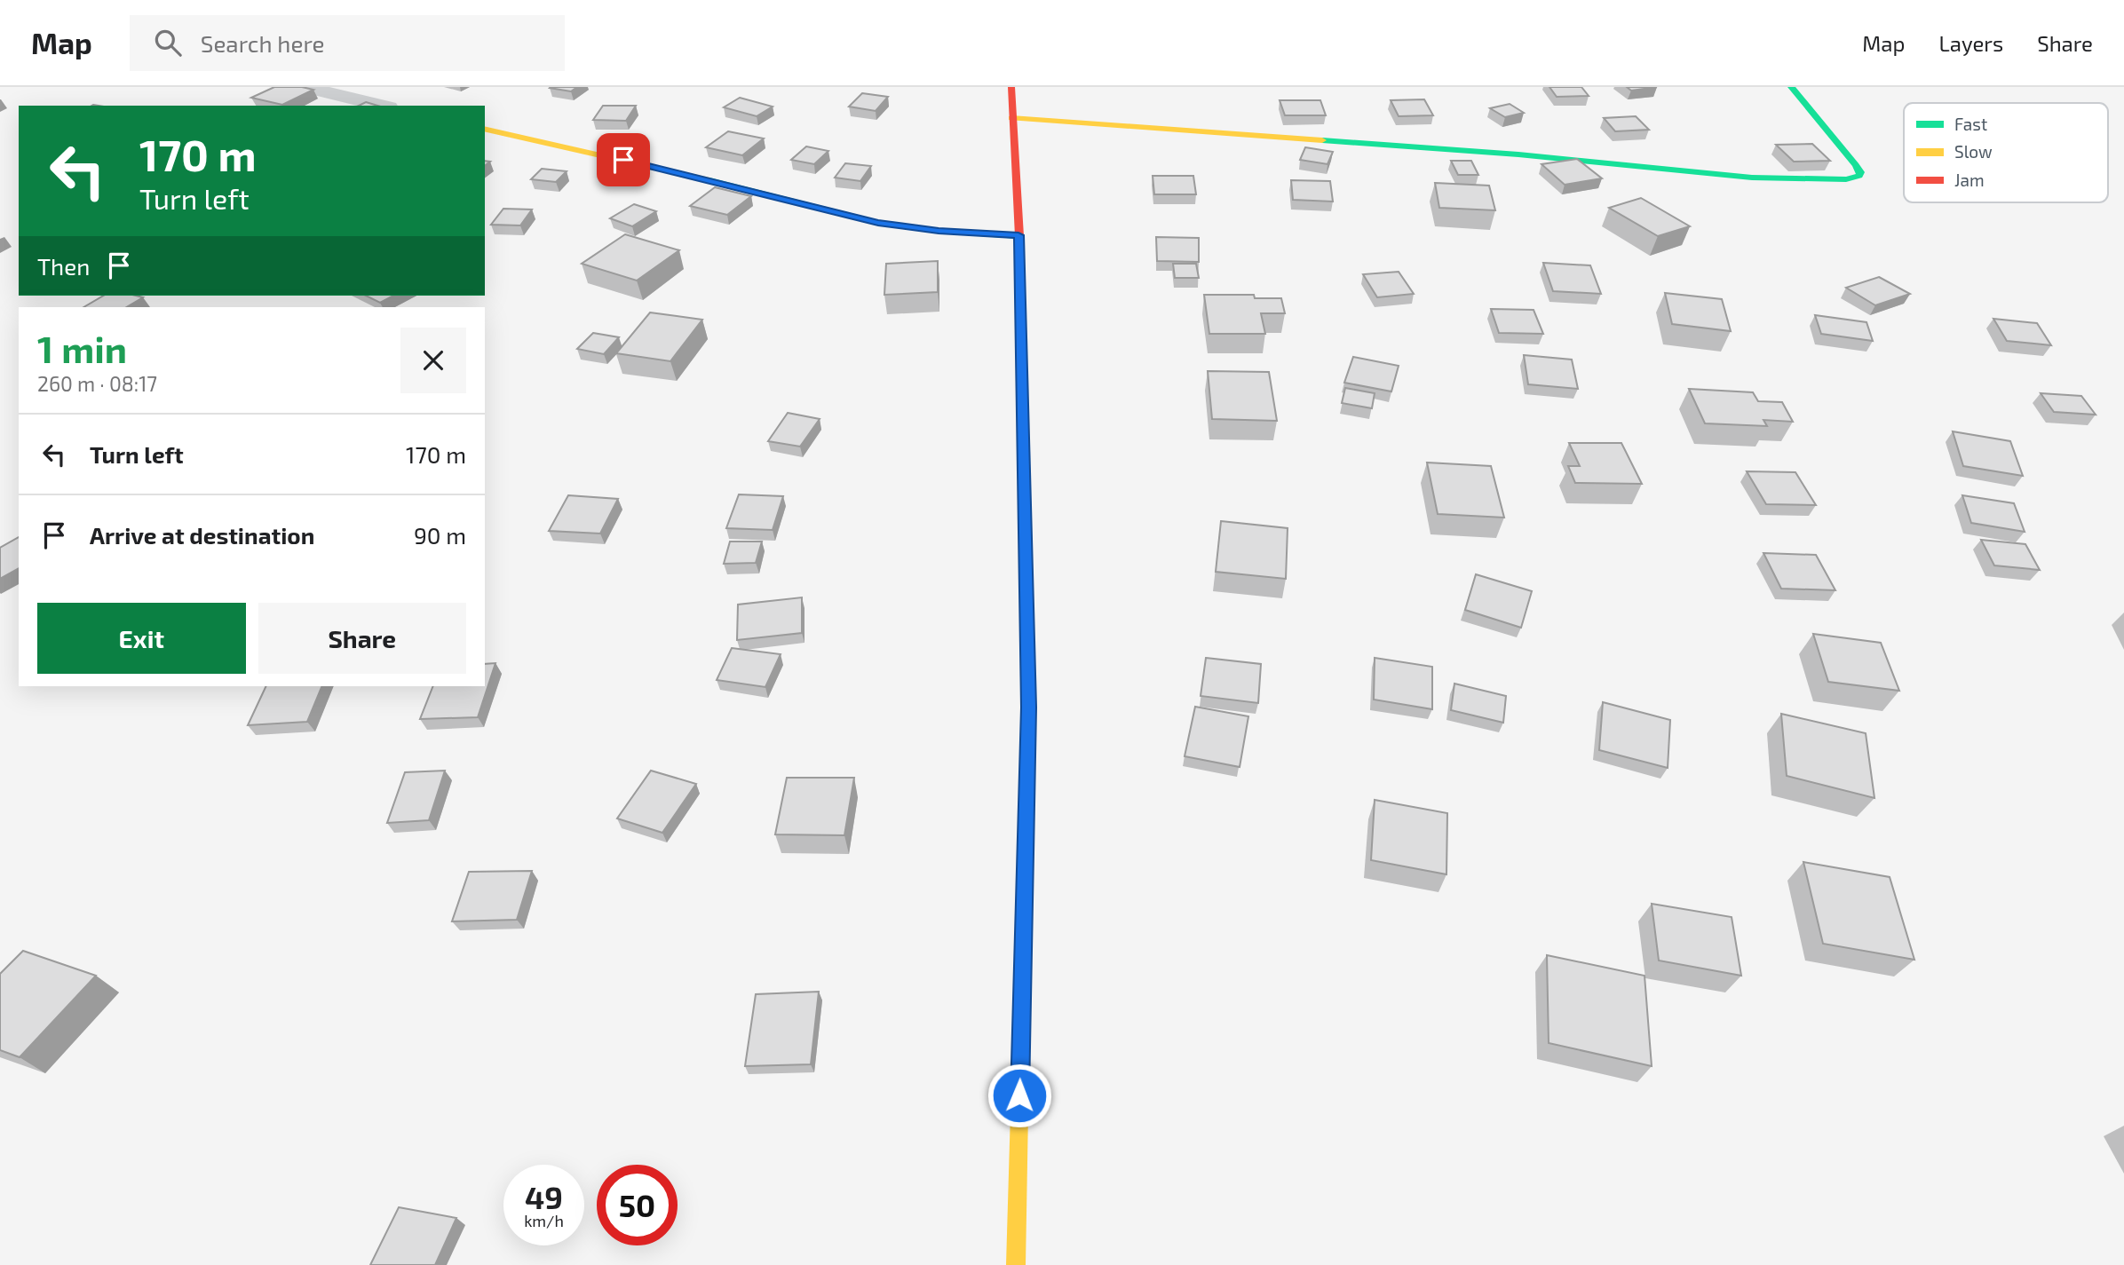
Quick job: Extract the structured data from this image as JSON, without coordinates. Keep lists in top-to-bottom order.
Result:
{
  "legend": ["Fast", "Slow", "Jam"],
  "page": {
    "header": "Map",
    "search": "Search here",
    "nav": ["Map", "Layers", "Share"],
    "turn": ["170 m", "Turn left"],
    "then": "Then",
    "heading": ["1 min", "260 m · 08:17"],
    "list": [
      {
        "name": "Turn left",
        "value": "170 m"
      },
      {
        "name": "Arrive at destination",
        "value": "90 m"
      }
    ],
    "buttons": ["Exit", "Share"],
    "speed": "49 km/h",
    "limit": "50"
  }
}
